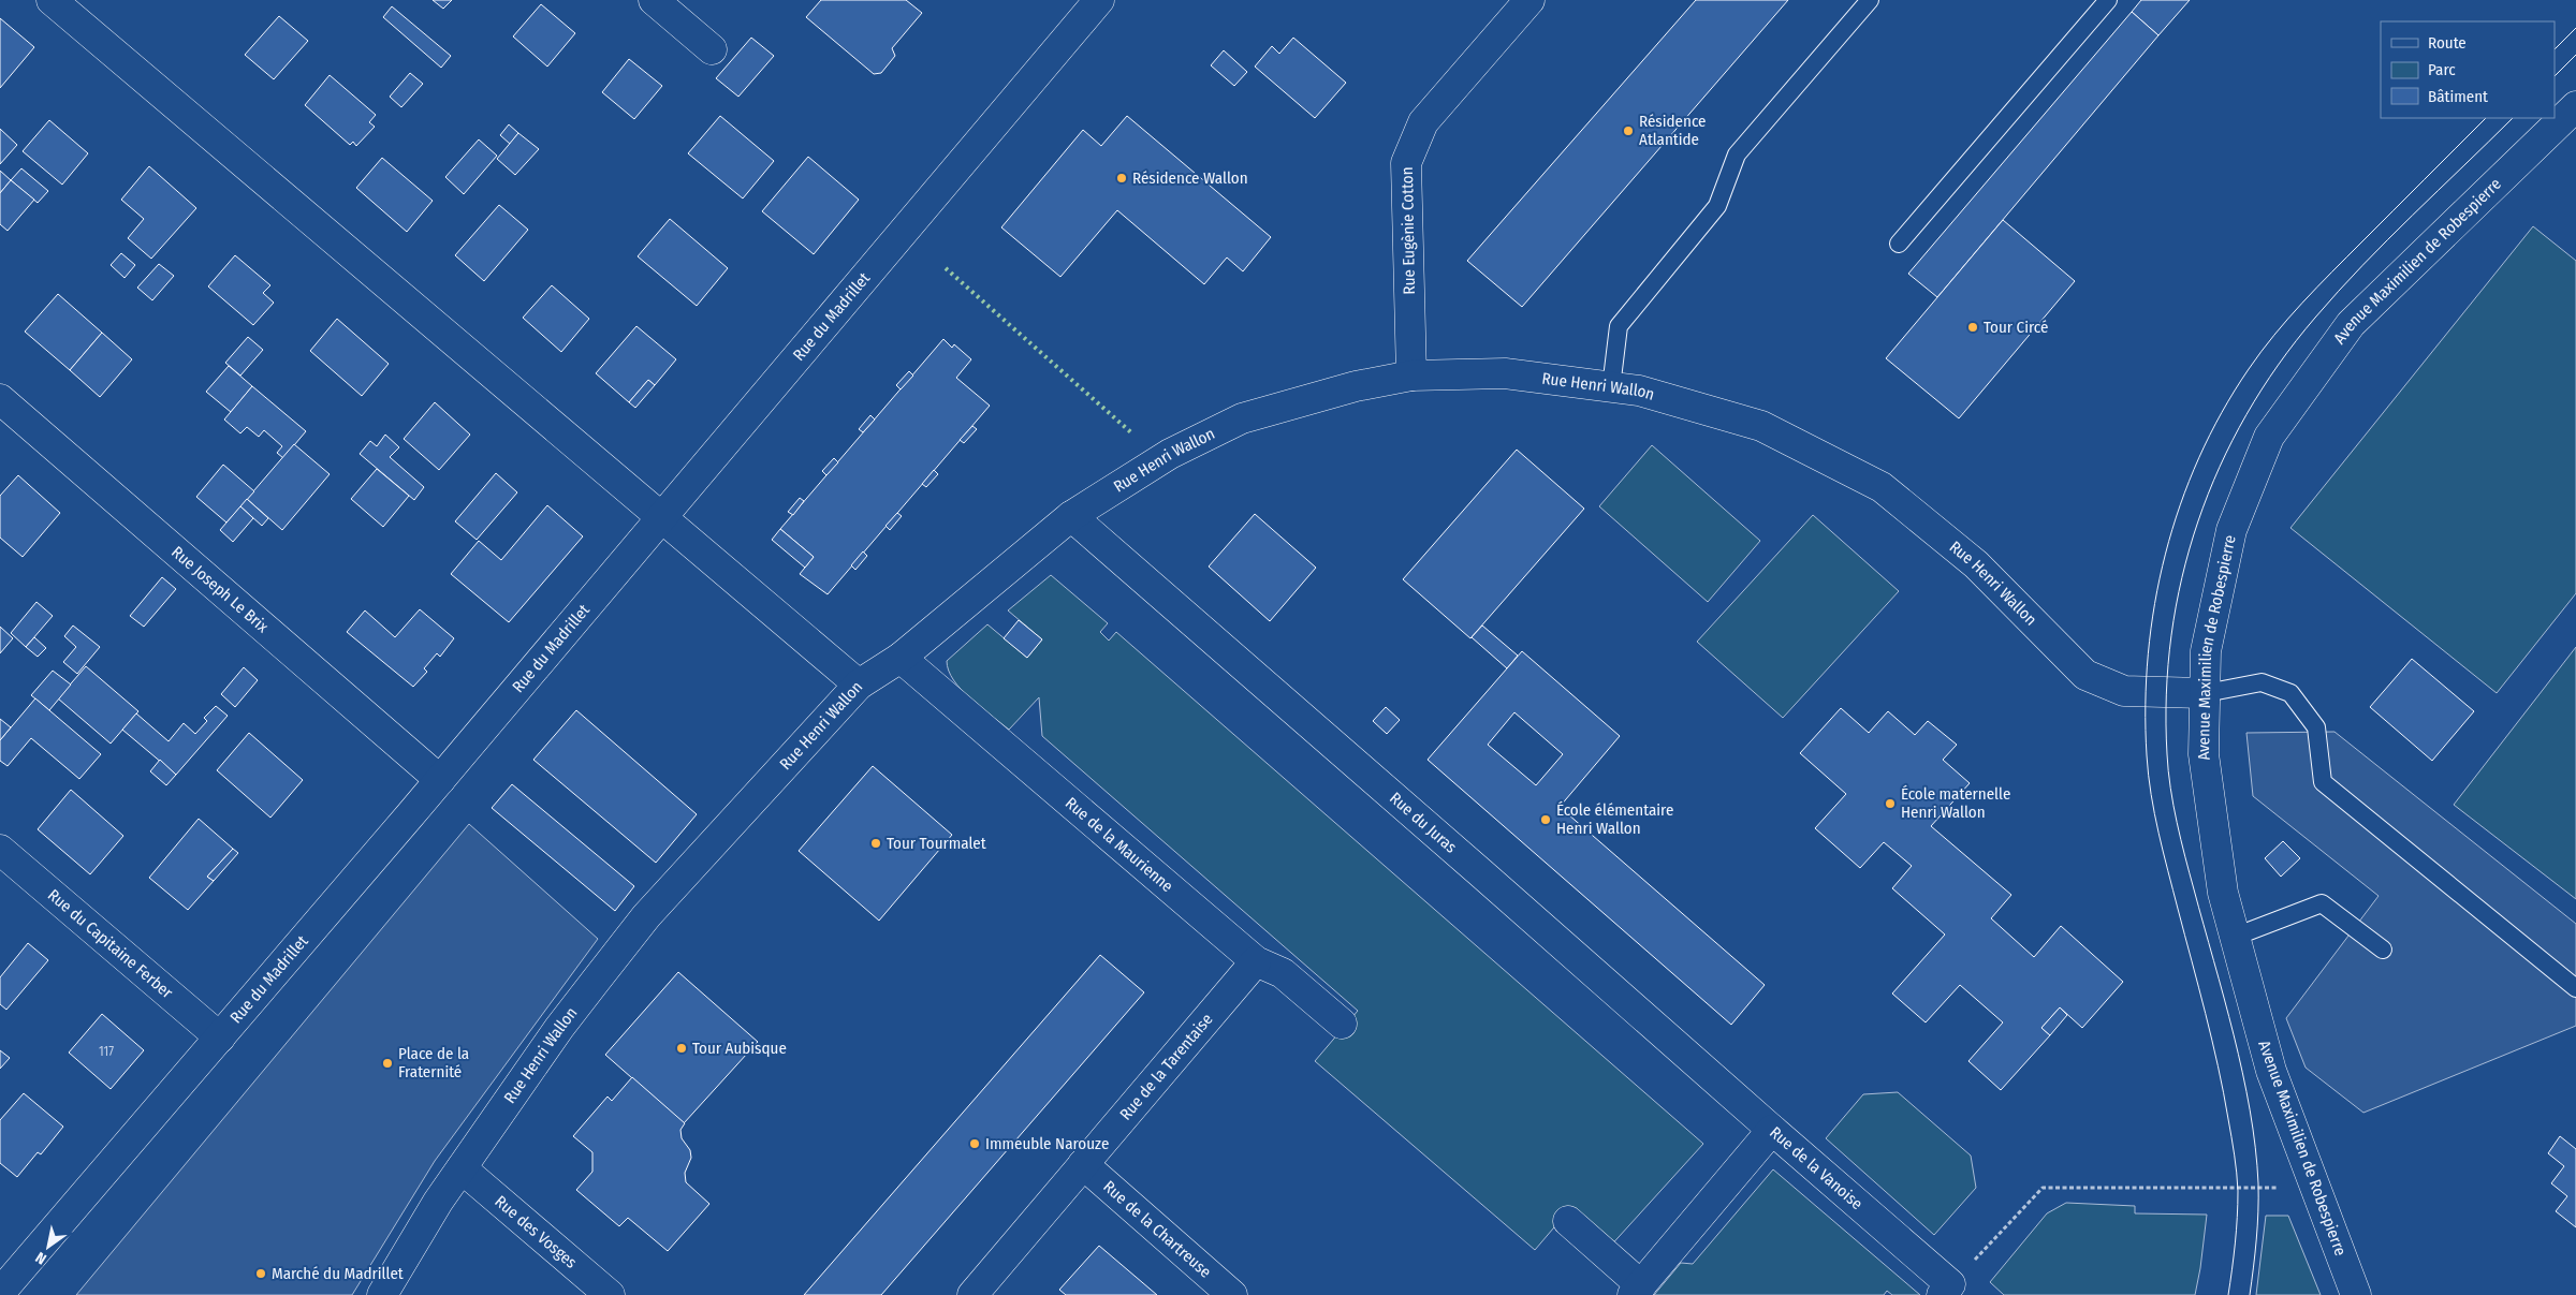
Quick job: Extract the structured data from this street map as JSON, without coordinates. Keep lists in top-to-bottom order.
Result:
{
  "streets": {
    "street": [
      "Rue Eugènie Cotton",
      "Avenue Maximilien de Robespierre",
      "Rue du Madrillet",
      "Rue Henri Wallon",
      "Rue Joseph Le Brix",
      "Rue du Juras",
      "Rue de la Maurienne",
      "Rue du Capitaine Ferber",
      "Rue de la Tarentaise",
      "Rue de la Vanoise",
      "Rue de la Chartreuse",
      "Rue des Vosges"
    ]
  },
  "crossings": [
    ["Rue Eugènie Cotton", "Rue Henri Wallon"],
    ["Avenue Maximilien de Robespierre", "Rue Henri Wallon"],
    ["Rue du Madrillet", "Rue Joseph Le Brix"],
    ["Rue du Madrillet", "Rue du Capitaine Ferber"],
    ["Rue Henri Wallon", "Rue du Juras"],
    ["Rue Henri Wallon", "Rue de la Maurienne"],
    ["Rue Henri Wallon", "Rue des Vosges"],
    ["Rue du Juras", "Rue de la Vanoise"],
    ["Rue de la Maurienne", "Rue de la Tarentaise"],
    ["Rue de la Tarentaise", "Rue de la Chartreuse"]
  ],
  "places": [
    "Résidence Atlantide",
    "Résidence Wallon",
    "Tour Circé",
    "École maternelle Henri Wallon",
    "École élémentaire Henri Wallon",
    "Tour Tourmalet",
    "Tour Aubisque",
    "Place de la Fraternité",
    "Immeuble Narouze",
    "Marché du Madrillet"
  ],
  "house_numbers": ["117"],
  "legend": ["Route", "Parc", "Bâtiment"],
  "north": "bottom left"
}
